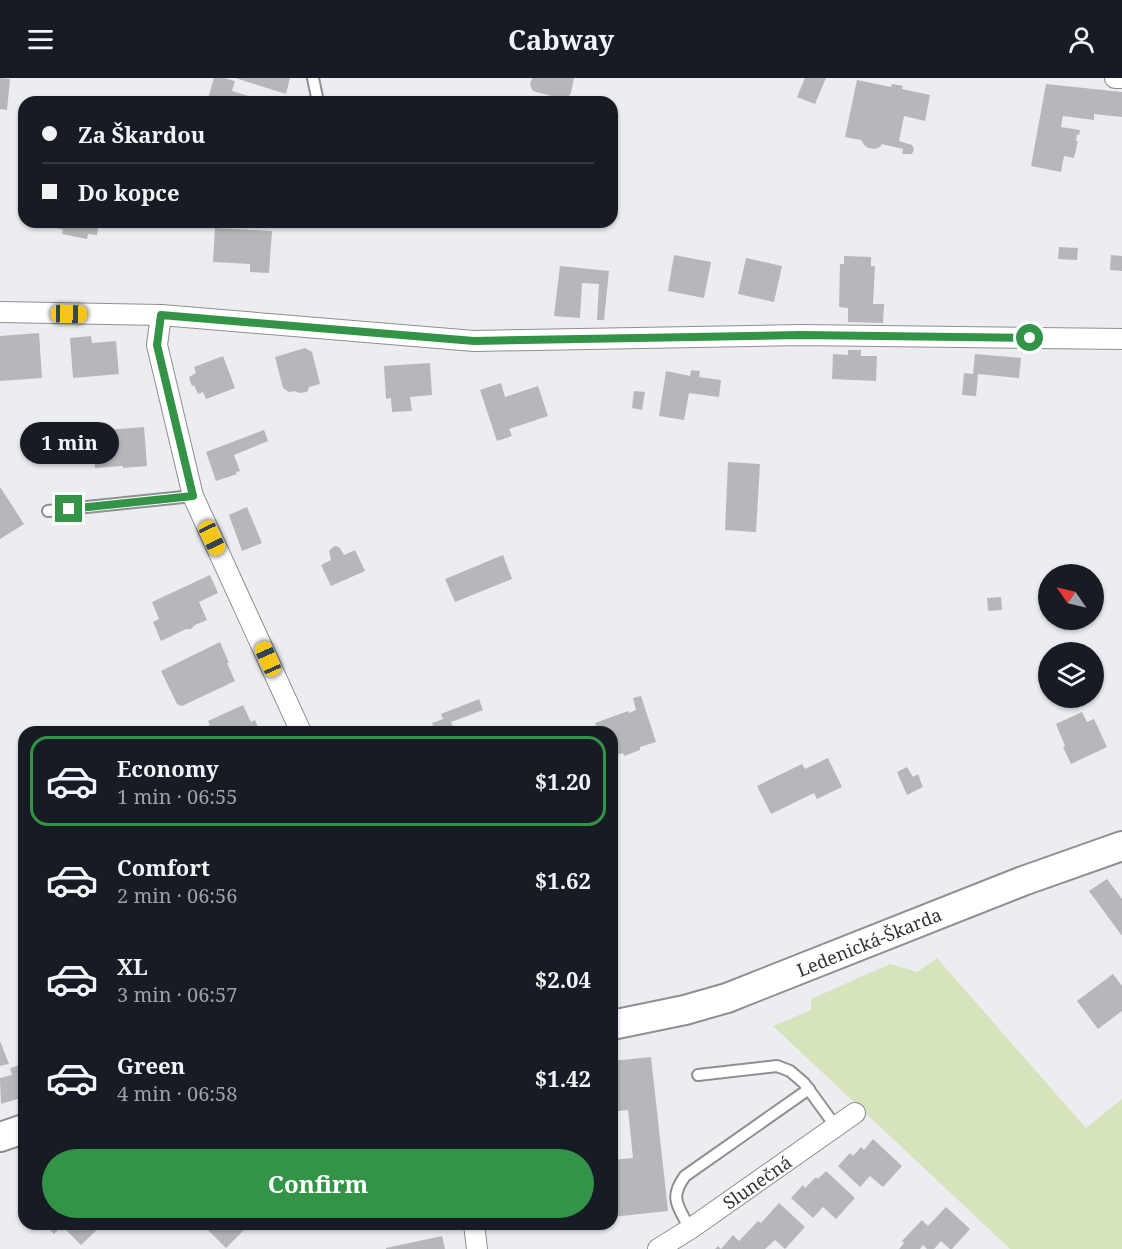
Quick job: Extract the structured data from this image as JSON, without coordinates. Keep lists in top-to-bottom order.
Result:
{
  "streets": {
    "main road": ["Ledenická-Škarda"],
    "street": ["Slunečná"]
  },
  "north": "top left",
  "page": {
    "header": "Cabway",
    "banner": ["Za Škardou", "Do kopce"],
    "bubble": "1 min",
    "list": [
      {
        "name": "Economy",
        "note": "1 min · 06:55",
        "value": "$1.20"
      },
      {
        "name": "Comfort",
        "note": "2 min · 06:56",
        "value": "$1.62"
      },
      {
        "name": "XL",
        "note": "3 min · 06:57",
        "value": "$2.04"
      },
      {
        "name": "Green",
        "note": "4 min · 06:58",
        "value": "$1.42"
      }
    ],
    "buttons": "Confirm"
  }
}
